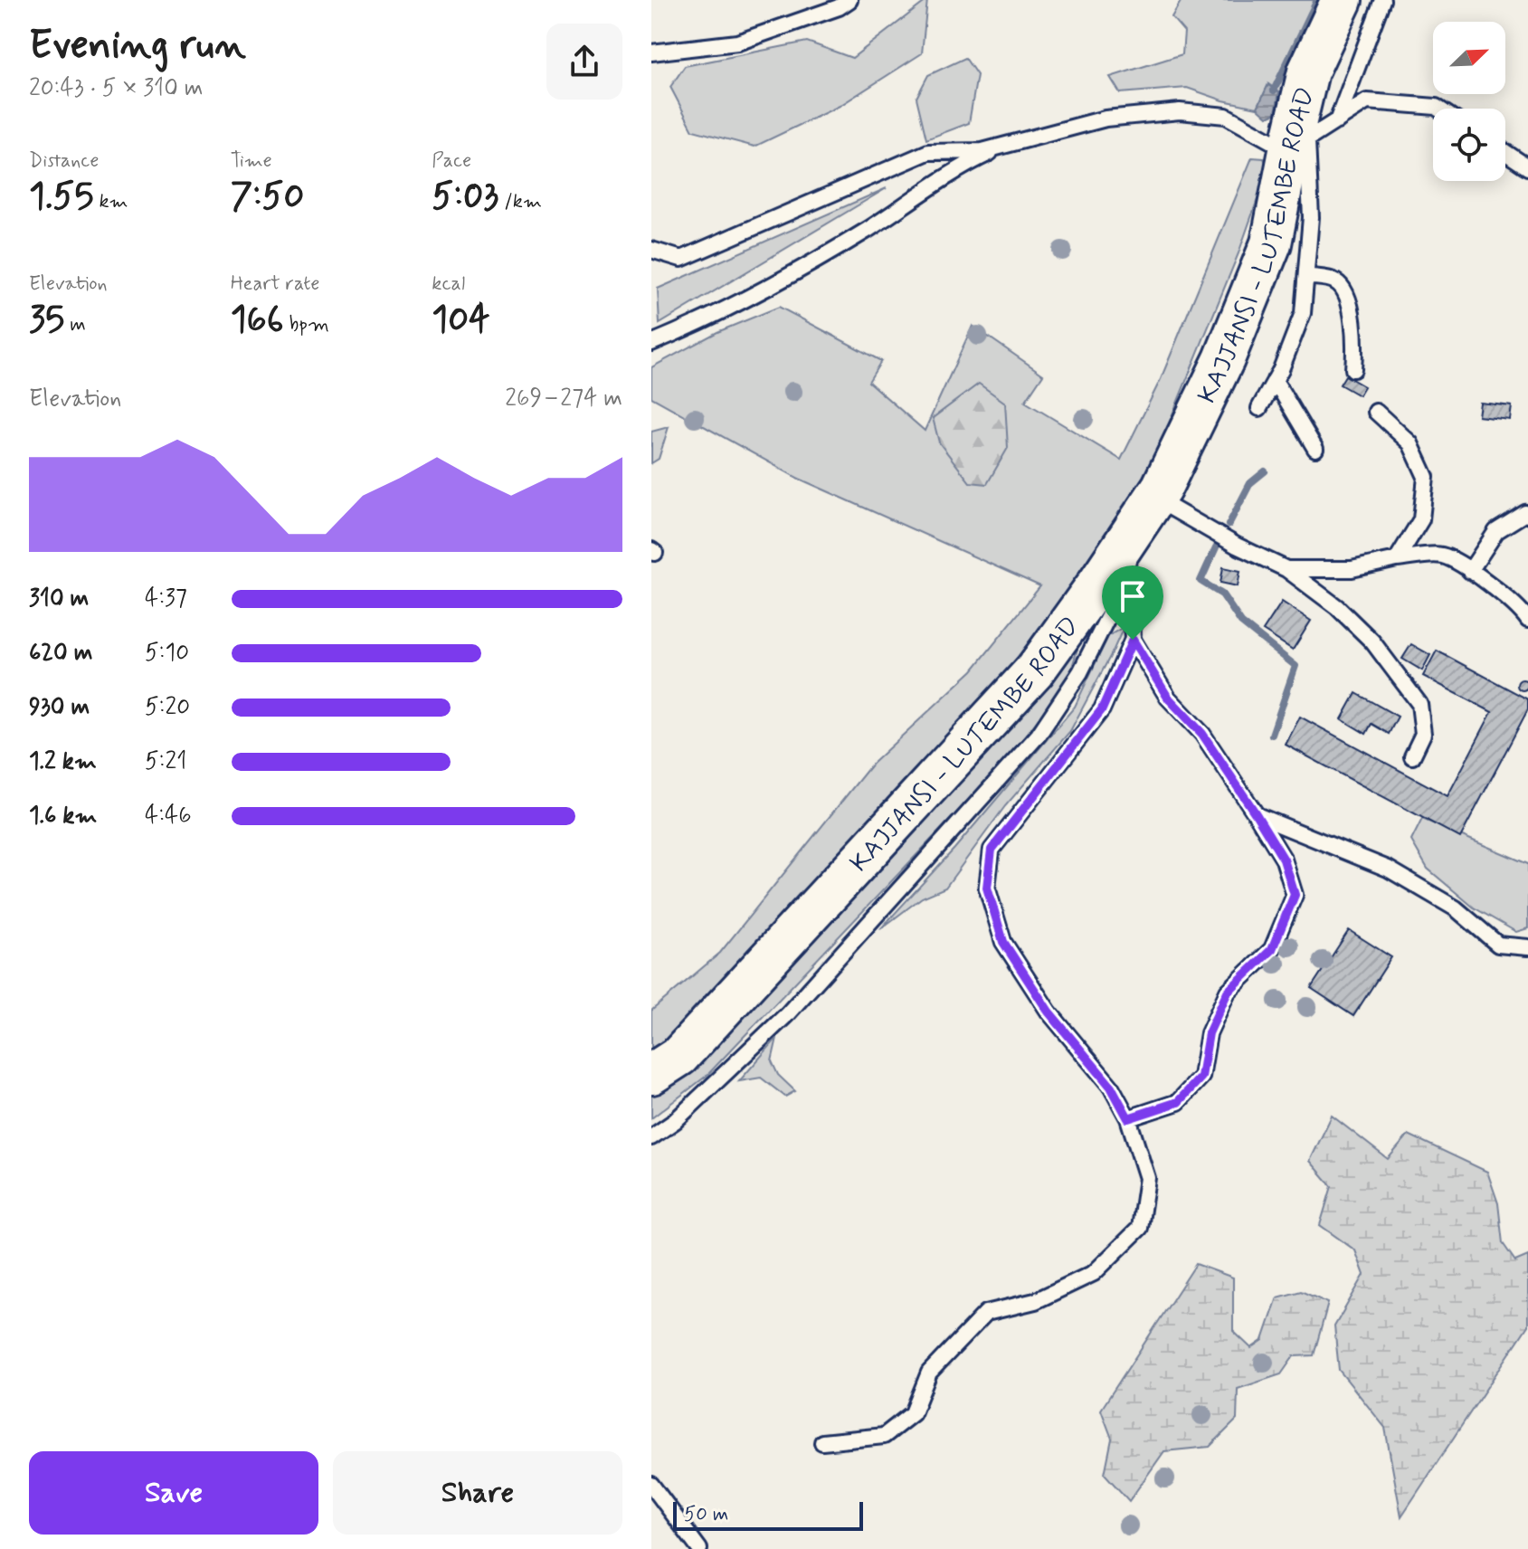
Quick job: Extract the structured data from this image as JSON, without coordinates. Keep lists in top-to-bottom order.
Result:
{
  "streets": {
    "street": ["KAJJANSI - LUTEMBE ROAD"]
  },
  "scale_bar": "50 m",
  "north": "top right",
  "page": {
    "heading": ["Evening run", "20:43 · 5 × 310 m"],
    "stats": [
      ["Distance", "1.55 km"],
      ["Time", "7:50"],
      ["Pace", "5:03 /km"],
      ["Elevation", "35 m"],
      ["Heart rate", "166 bpm"],
      ["kcal", "104"]
    ],
    "chart": ["Elevation", "269–274 m"],
    "list": [
      {
        "name": "310 m",
        "note": "4:37"
      },
      {
        "name": "620 m",
        "note": "5:10"
      },
      {
        "name": "930 m",
        "note": "5:20"
      },
      {
        "name": "1.2 km",
        "note": "5:21"
      },
      {
        "name": "1.6 km",
        "note": "4:46"
      }
    ],
    "buttons": ["Save", "Share"],
    "scale": "50 m"
  }
}
